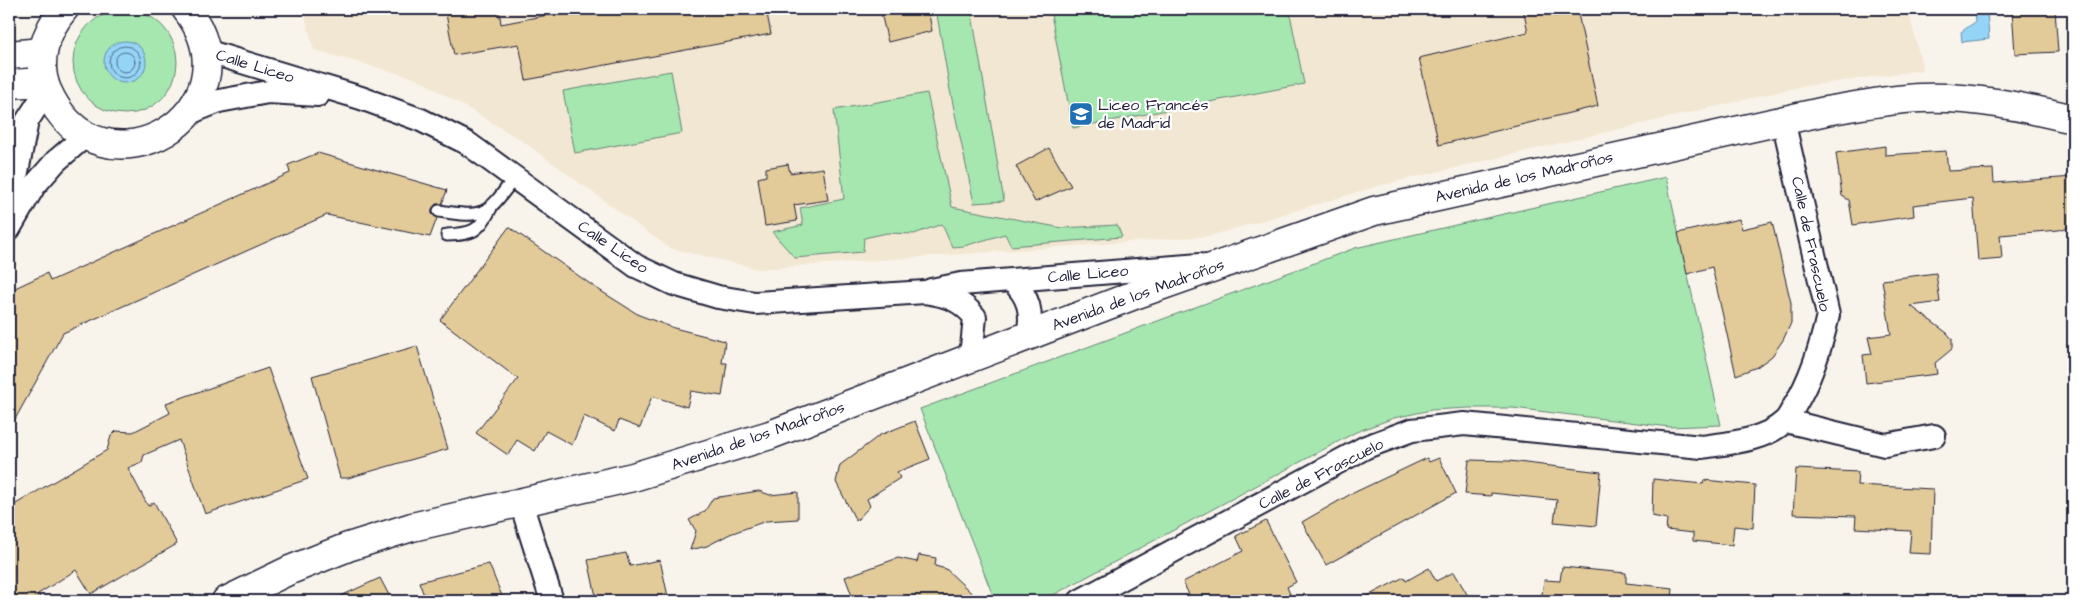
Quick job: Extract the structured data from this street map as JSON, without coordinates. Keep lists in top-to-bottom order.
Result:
{
  "streets": {
    "street": ["Calle Liceo", "Avenida de los Madroños", "Calle de Frascuelo"]
  },
  "crossings": [
    ["Calle Liceo", "Avenida de los Madroños"],
    ["Avenida de los Madroños", "Calle de Frascuelo"]
  ],
  "places": {
    "school or university": ["Liceo Francés de Madrid"]
  }
}
